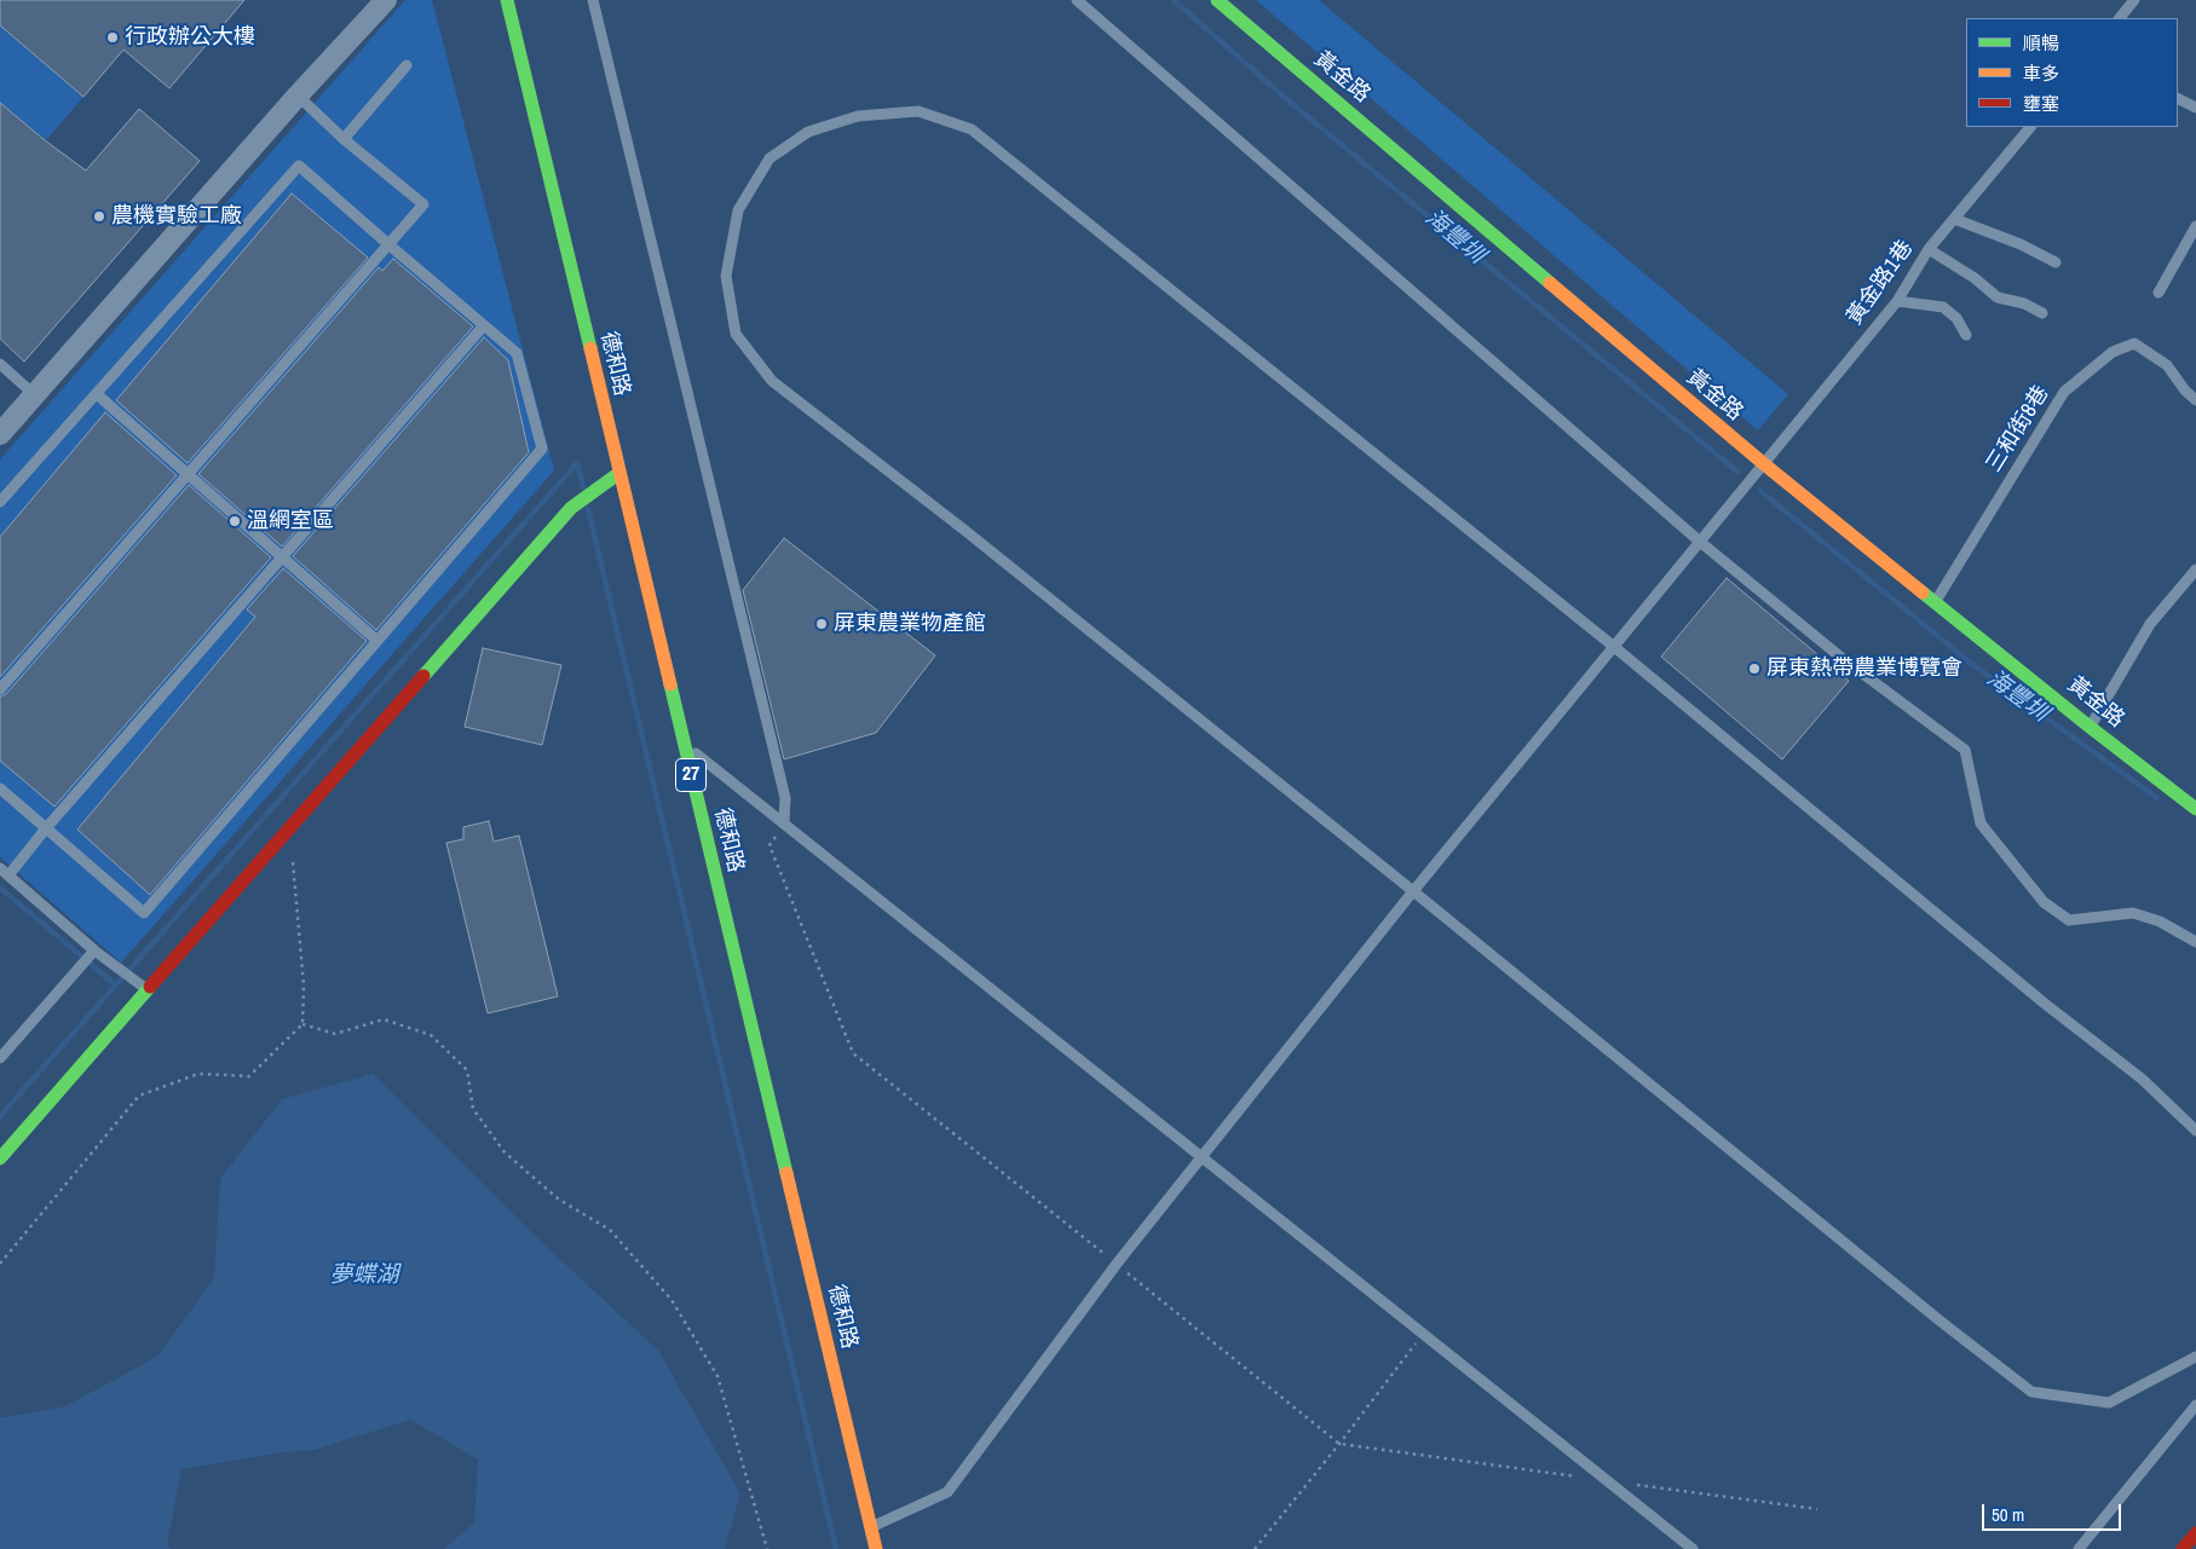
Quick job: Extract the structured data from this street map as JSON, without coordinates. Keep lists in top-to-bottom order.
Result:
{
  "streets": {
    "street": ["黃金路", "德和路", "27"],
    "lane": ["黃金路1巷", "三和街8巷"]
  },
  "crossings": [
    ["黃金路", "黃金路1巷"],
    ["黃金路", "三和街8巷"],
    ["黃金路1巷", "德和路"]
  ],
  "water": ["海豐圳", "夢蝶湖"],
  "places": [
    "行政辦公大樓",
    "農機實驗工廠",
    "溫網室區",
    "屏東農業物產館",
    "屏東熱帶農業博覽會"
  ],
  "legend": ["順暢", "車多", "壅塞"],
  "scale_bar": "50 m"
}
